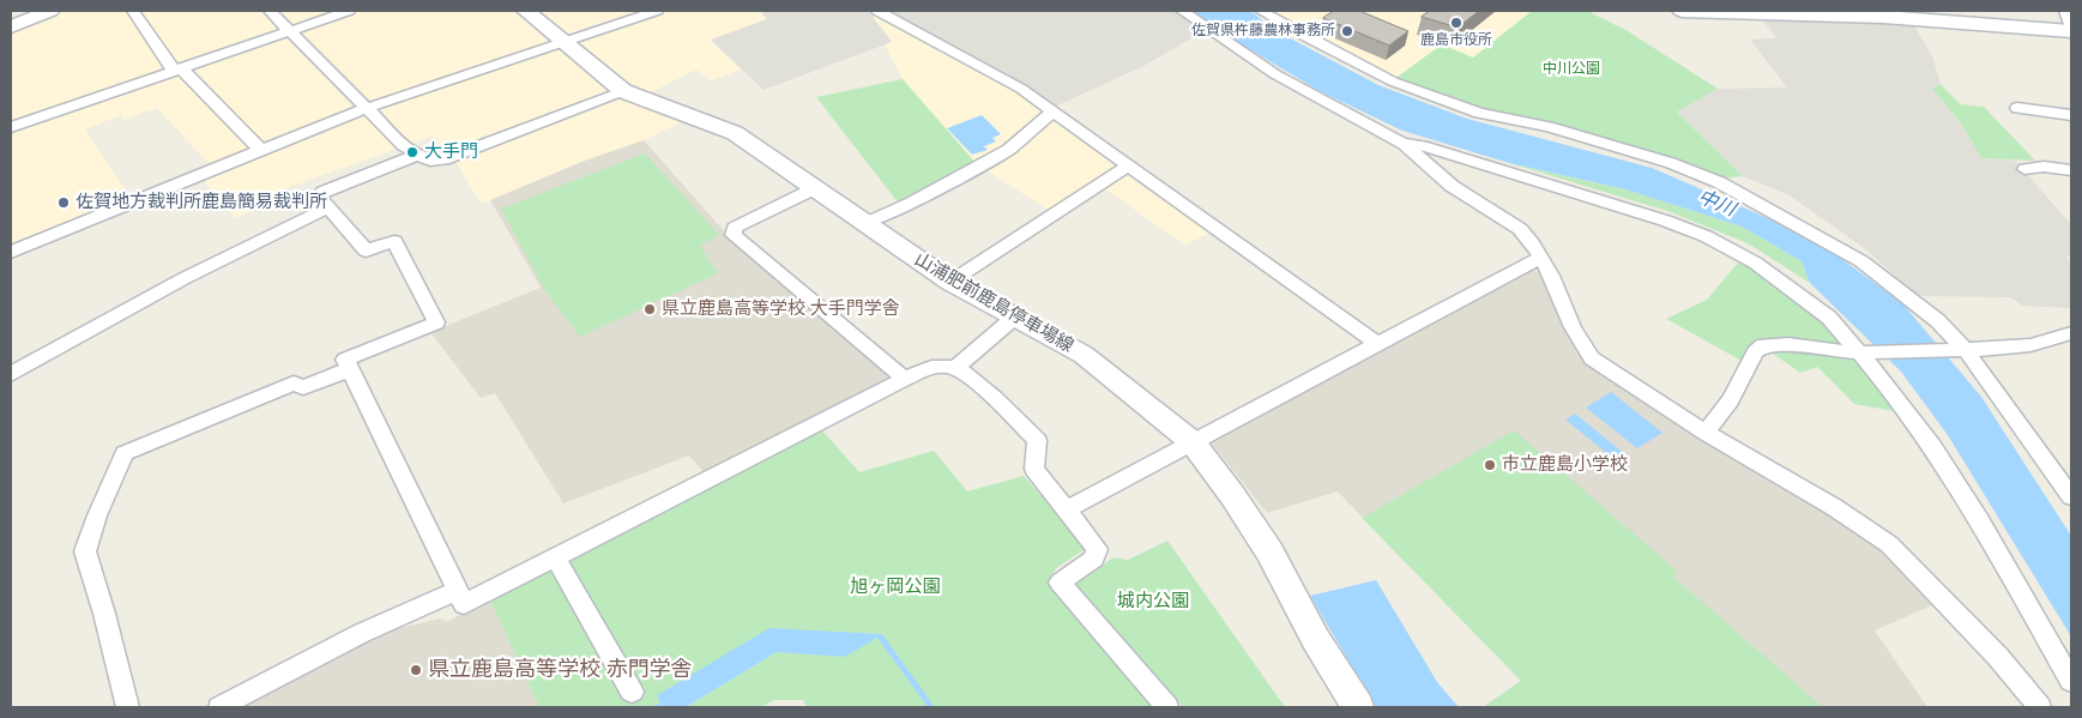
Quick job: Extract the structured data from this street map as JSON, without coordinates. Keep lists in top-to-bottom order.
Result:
{
  "streets": {
    "main road": ["山浦肥前鹿島停車場線"]
  },
  "water": ["中川"],
  "parks": ["中川公園", "旭ヶ岡公園", "城内公園"],
  "places": [
    "鹿島市役所",
    "佐賀県杵藤農林事務所",
    "大手門",
    "佐賀地方裁判所鹿島簡易裁判所",
    "県立鹿島高等学校 大手門学舎",
    "市立鹿島小学校",
    "県立鹿島高等学校 赤門学舎"
  ]
}
